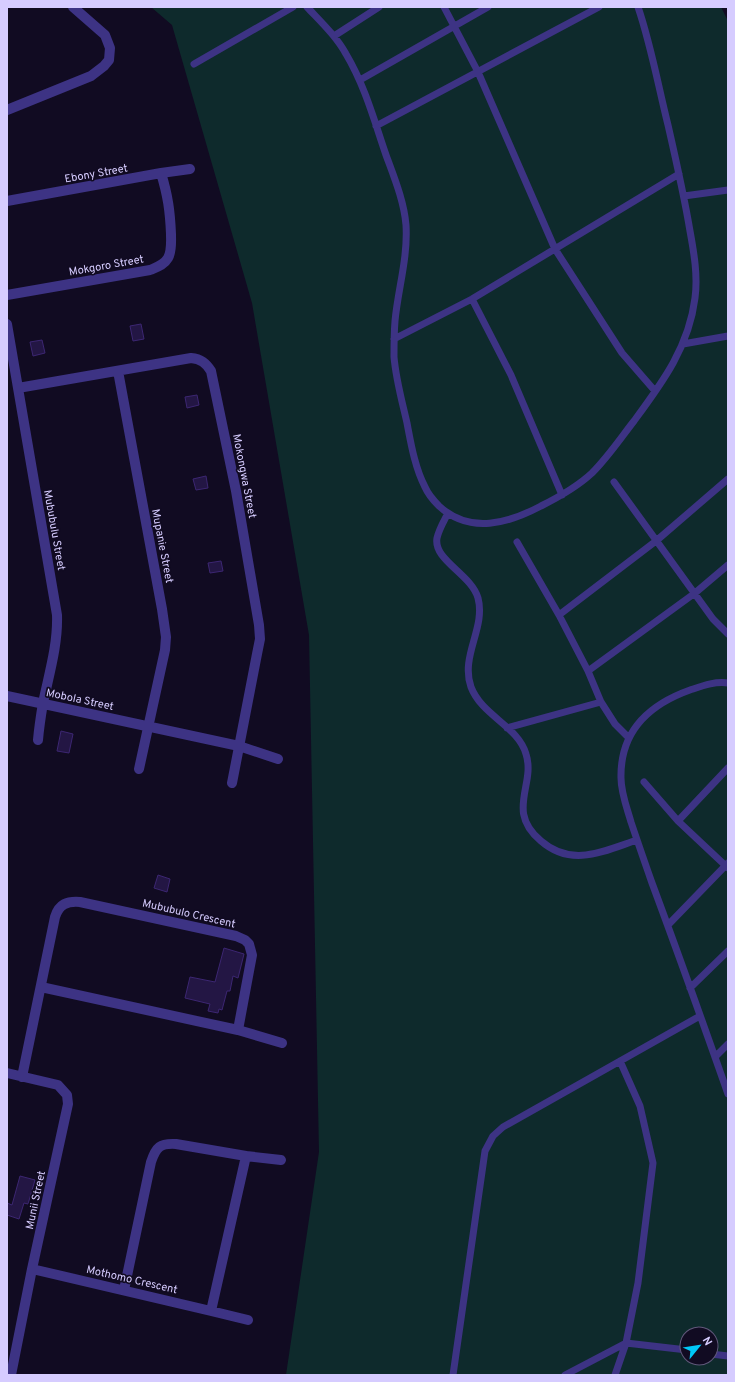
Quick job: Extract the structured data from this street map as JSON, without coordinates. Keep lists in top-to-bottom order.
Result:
{
  "streets": {
    "street": [
      "Ebony Street",
      "Mokgoro Street",
      "Mokongwa Street",
      "Mububulu Street",
      "Mupanie Street",
      "Mobola Street",
      "Mububulo Crescent",
      "Munii Street",
      "Mothomo Crescent"
    ]
  },
  "crossings": [
    ["Ebony Street", "Mokgoro Street"],
    ["Mokongwa Street", "Mububulu Street"],
    ["Mokongwa Street", "Mupanie Street"],
    ["Mokongwa Street", "Mobola Street"],
    ["Mububulu Street", "Mobola Street"],
    ["Mupanie Street", "Mobola Street"],
    ["Mububulo Crescent", "Munii Street"],
    ["Munii Street", "Mothomo Crescent"]
  ],
  "north": "top right"
}
